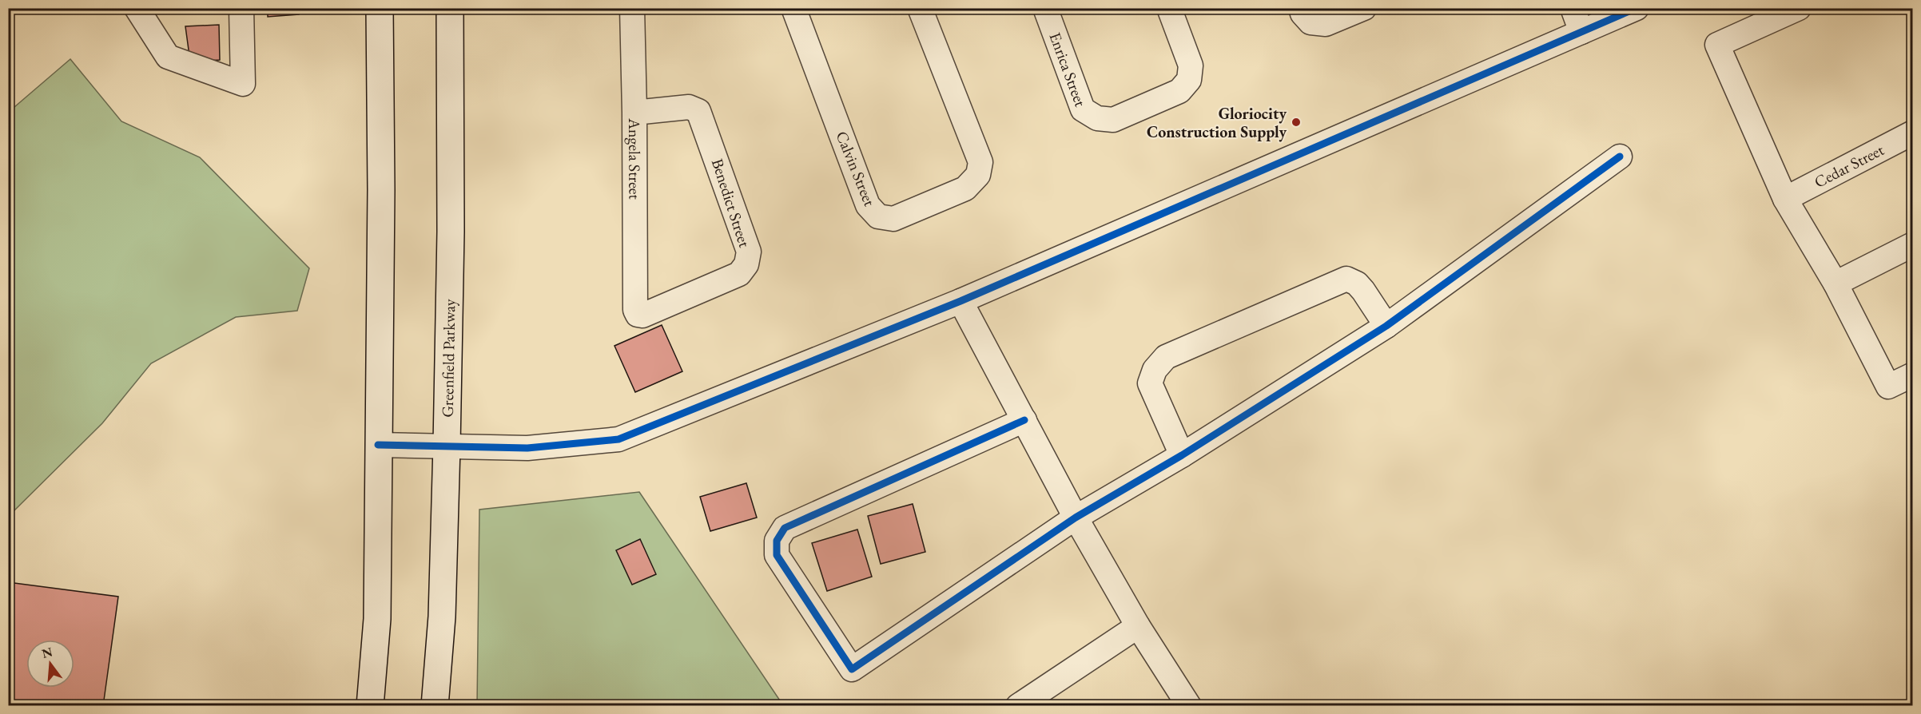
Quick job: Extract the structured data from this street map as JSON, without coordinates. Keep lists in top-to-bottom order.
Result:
{
  "streets": {
    "main road": ["Greenfield Parkway"],
    "street": [
      "Enrica Street",
      "Angela Street",
      "Cedar Street",
      "Calvin Street",
      "Benedict Street"
    ]
  },
  "crossings": [
    ["Angela Street", "Benedict Street"]
  ],
  "places": ["Gloriocity Construction Supply"],
  "north": "top"
}
